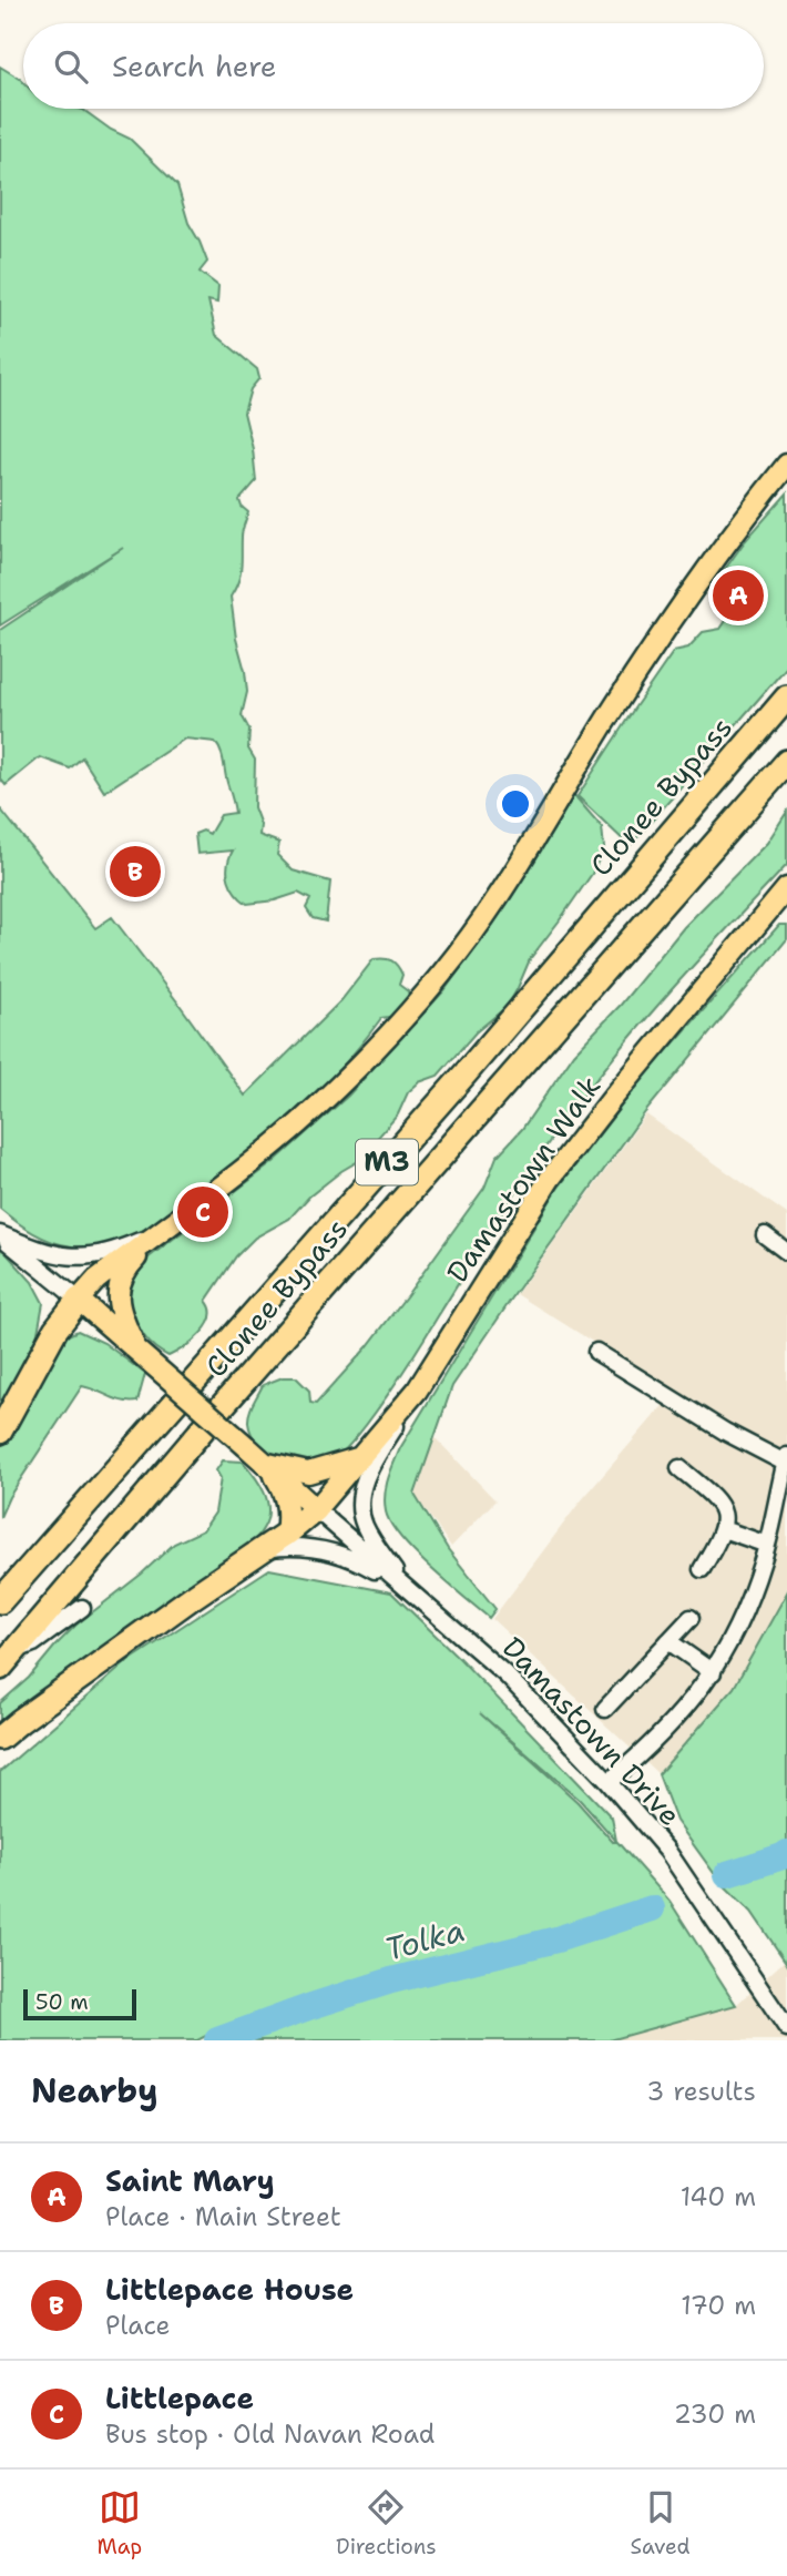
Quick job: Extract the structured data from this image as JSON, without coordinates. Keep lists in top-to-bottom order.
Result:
{
  "streets": {
    "highway": ["Clonee Bypass", "M3"],
    "main road": ["Damastown Walk"],
    "street": ["Damastown Drive"]
  },
  "crossings": [
    ["Damastown Walk", "Damastown Drive"]
  ],
  "water": ["Tolka"],
  "scale_bar": "50 m",
  "page": {
    "search": "Search here",
    "pins": ["A", "B", "C"],
    "scale": "50 m",
    "heading": ["Nearby", "3 results"],
    "list": [
      {
        "mark": "A",
        "name": "Saint Mary",
        "note": "Place · Main Street",
        "value": "140 m"
      },
      {
        "mark": "B",
        "name": "Littlepace House",
        "note": "Place",
        "value": "170 m"
      },
      {
        "mark": "C",
        "name": "Littlepace",
        "note": "Bus stop · Old Navan Road",
        "value": "230 m"
      }
    ],
    "nav": ["Map", "Directions", "Saved"]
  }
}
